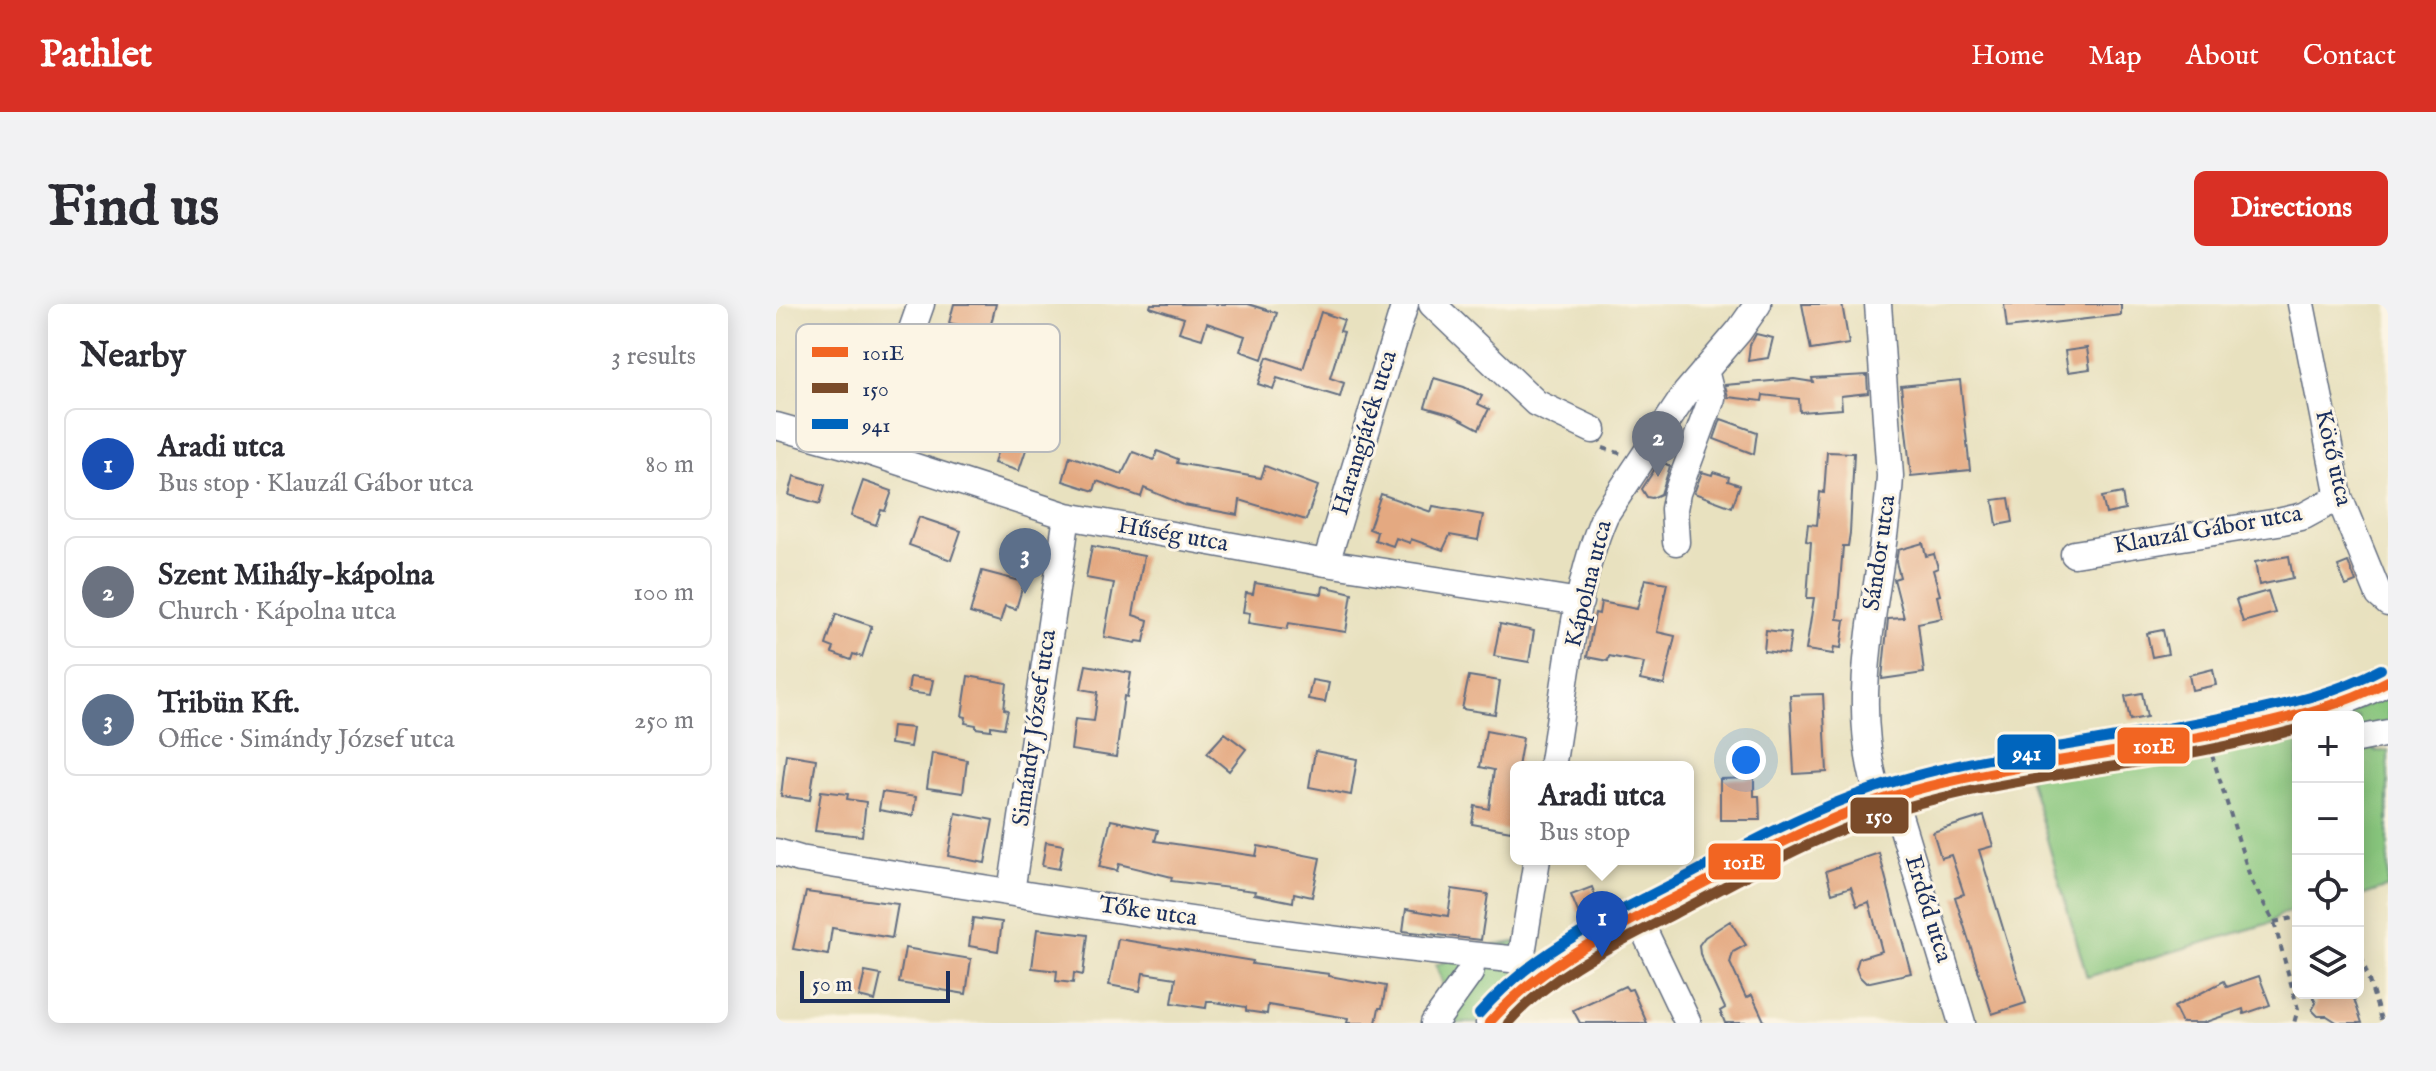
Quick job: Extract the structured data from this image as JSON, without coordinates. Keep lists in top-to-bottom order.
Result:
{
  "streets": {
    "street": [
      "Harangjáték utca",
      "Kötő utca",
      "Klauzál Gábor utca",
      "Hűség utca",
      "Sándor utca",
      "Kápolna utca",
      "Simándy József utca",
      "Erdőd utca",
      "Tőke utca"
    ]
  },
  "crossings": [
    ["Harangjáték utca", "Hűség utca"],
    ["Kötő utca", "Klauzál Gábor utca"],
    ["Hűség utca", "Kápolna utca"],
    ["Hűség utca", "Simándy József utca"],
    ["Sándor utca", "Erdőd utca"],
    ["Simándy József utca", "Tőke utca"]
  ],
  "lines": ["transit line 941", "transit line 101E", "transit line 150"],
  "legend": ["101E", "150", "941"],
  "scale_bar": "50 m",
  "page": {
    "header": "Pathlet",
    "nav": [
      "Home",
      "Map",
      "About",
      "Contact"
    ],
    "buttons": "Directions",
    "title": "Find us",
    "heading": ["Nearby", "3 results"],
    "list": [
      {
        "mark": "1",
        "name": "Aradi utca",
        "note": "Bus stop · Klauzál Gábor utca",
        "value": "80 m"
      },
      {
        "mark": "2",
        "name": "Szent Mihály-kápolna",
        "note": "Church · Kápolna utca",
        "value": "100 m"
      },
      {
        "mark": "3",
        "name": "Tribün Kft.",
        "note": "Office · Simándy József utca",
        "value": "250 m"
      }
    ],
    "pins": ["2", "3", "1"],
    "map_buttons": ["+", "−"],
    "popup": ["Aradi utca", "Bus stop"],
    "scale": "50 m"
  }
}
